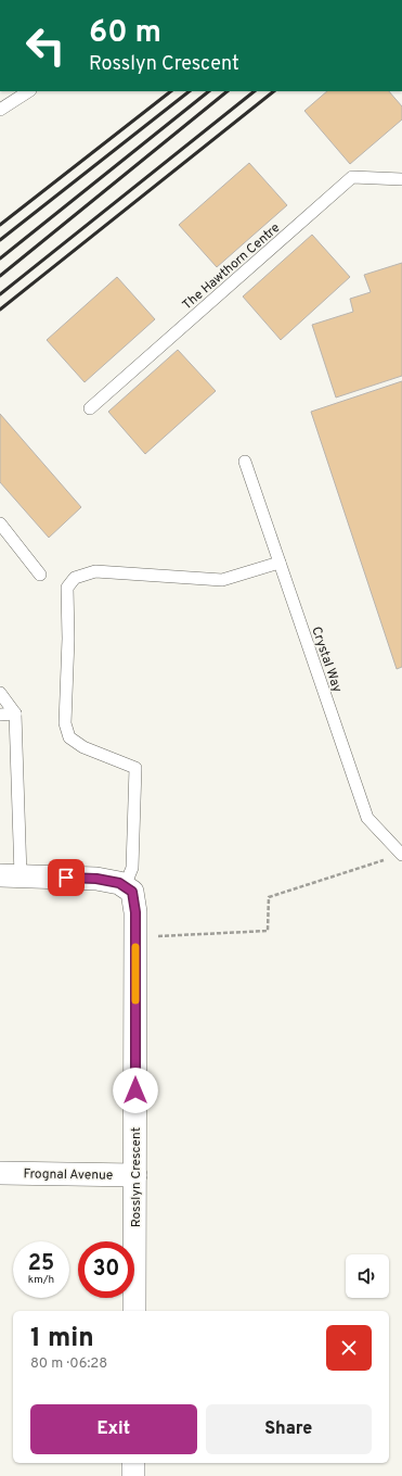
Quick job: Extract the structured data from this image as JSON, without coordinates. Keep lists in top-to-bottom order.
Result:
{
  "streets": {
    "street": ["Frognal Avenue", "Rosslyn Crescent"],
    "lane": ["The Hawthorn Centre", "Crystal Way"]
  },
  "crossings": [
    ["Frognal Avenue", "Rosslyn Crescent"]
  ],
  "page": {
    "turn": ["60 m", "Rosslyn Crescent"],
    "speed": "25 km/h",
    "limit": "30",
    "heading": ["1 min", "80 m · 06:28"],
    "buttons": ["Exit", "Share"]
  }
}
